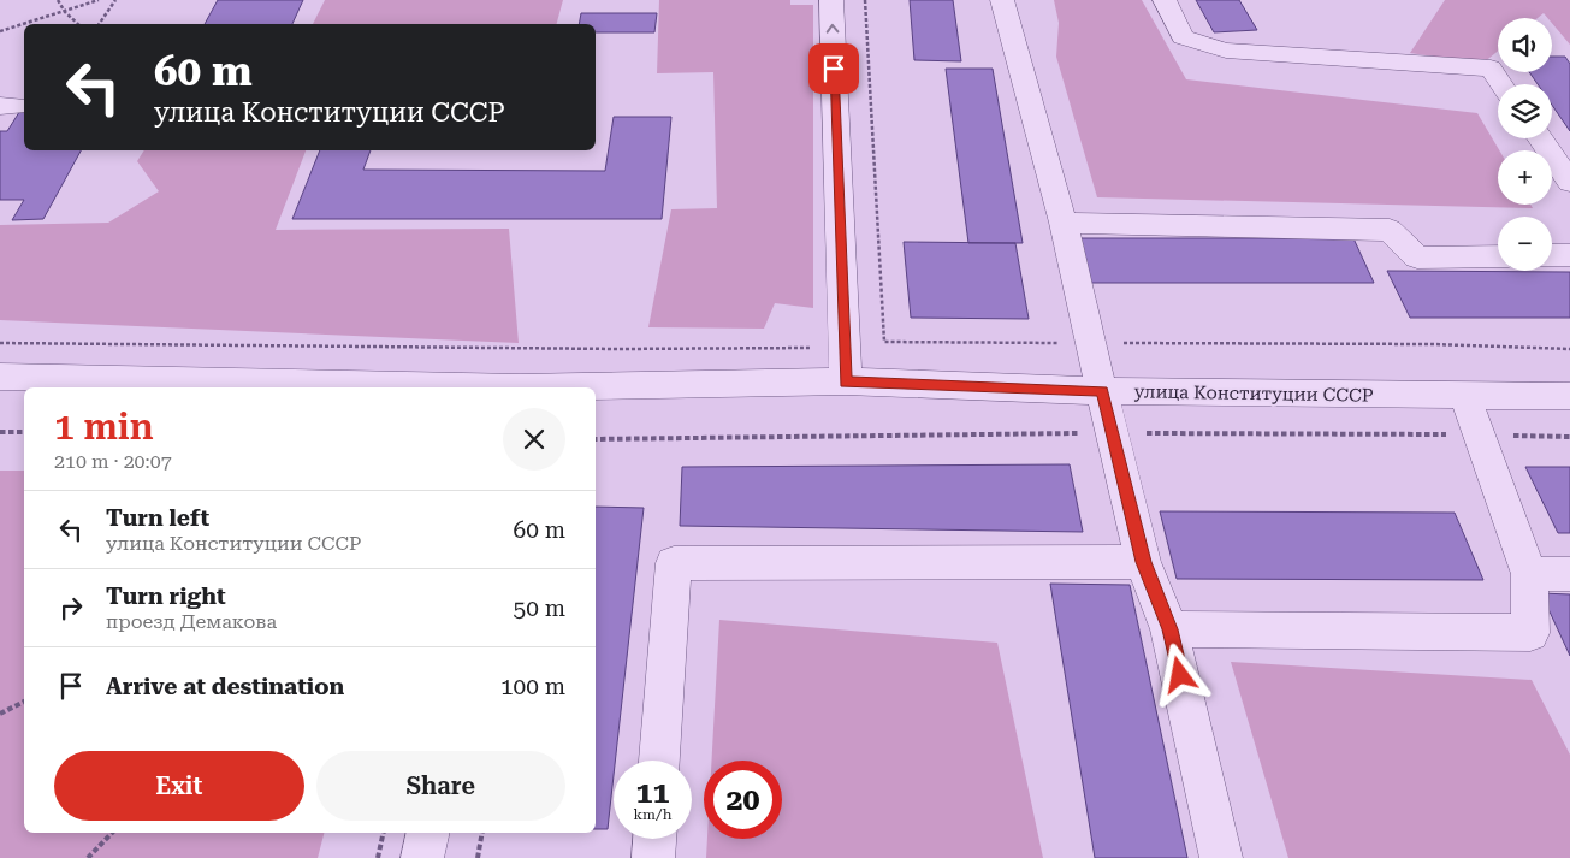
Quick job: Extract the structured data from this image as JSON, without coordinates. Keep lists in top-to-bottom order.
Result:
{
  "streets": {
    "street": ["улица Конституции СССР"]
  },
  "page": {
    "map_buttons": ["+", "−"],
    "turn": ["60 m", "улица Конституции СССР"],
    "heading": ["1 min", "210 m · 20:07"],
    "list": [
      {
        "name": "Turn left",
        "note": "улица Конституции СССР",
        "value": "60 m"
      },
      {
        "name": "Turn right",
        "note": "проезд Демакова",
        "value": "50 m"
      },
      {
        "name": "Arrive at destination",
        "value": "100 m"
      }
    ],
    "buttons": ["Exit", "Share"],
    "speed": "11 km/h",
    "limit": "20"
  }
}
